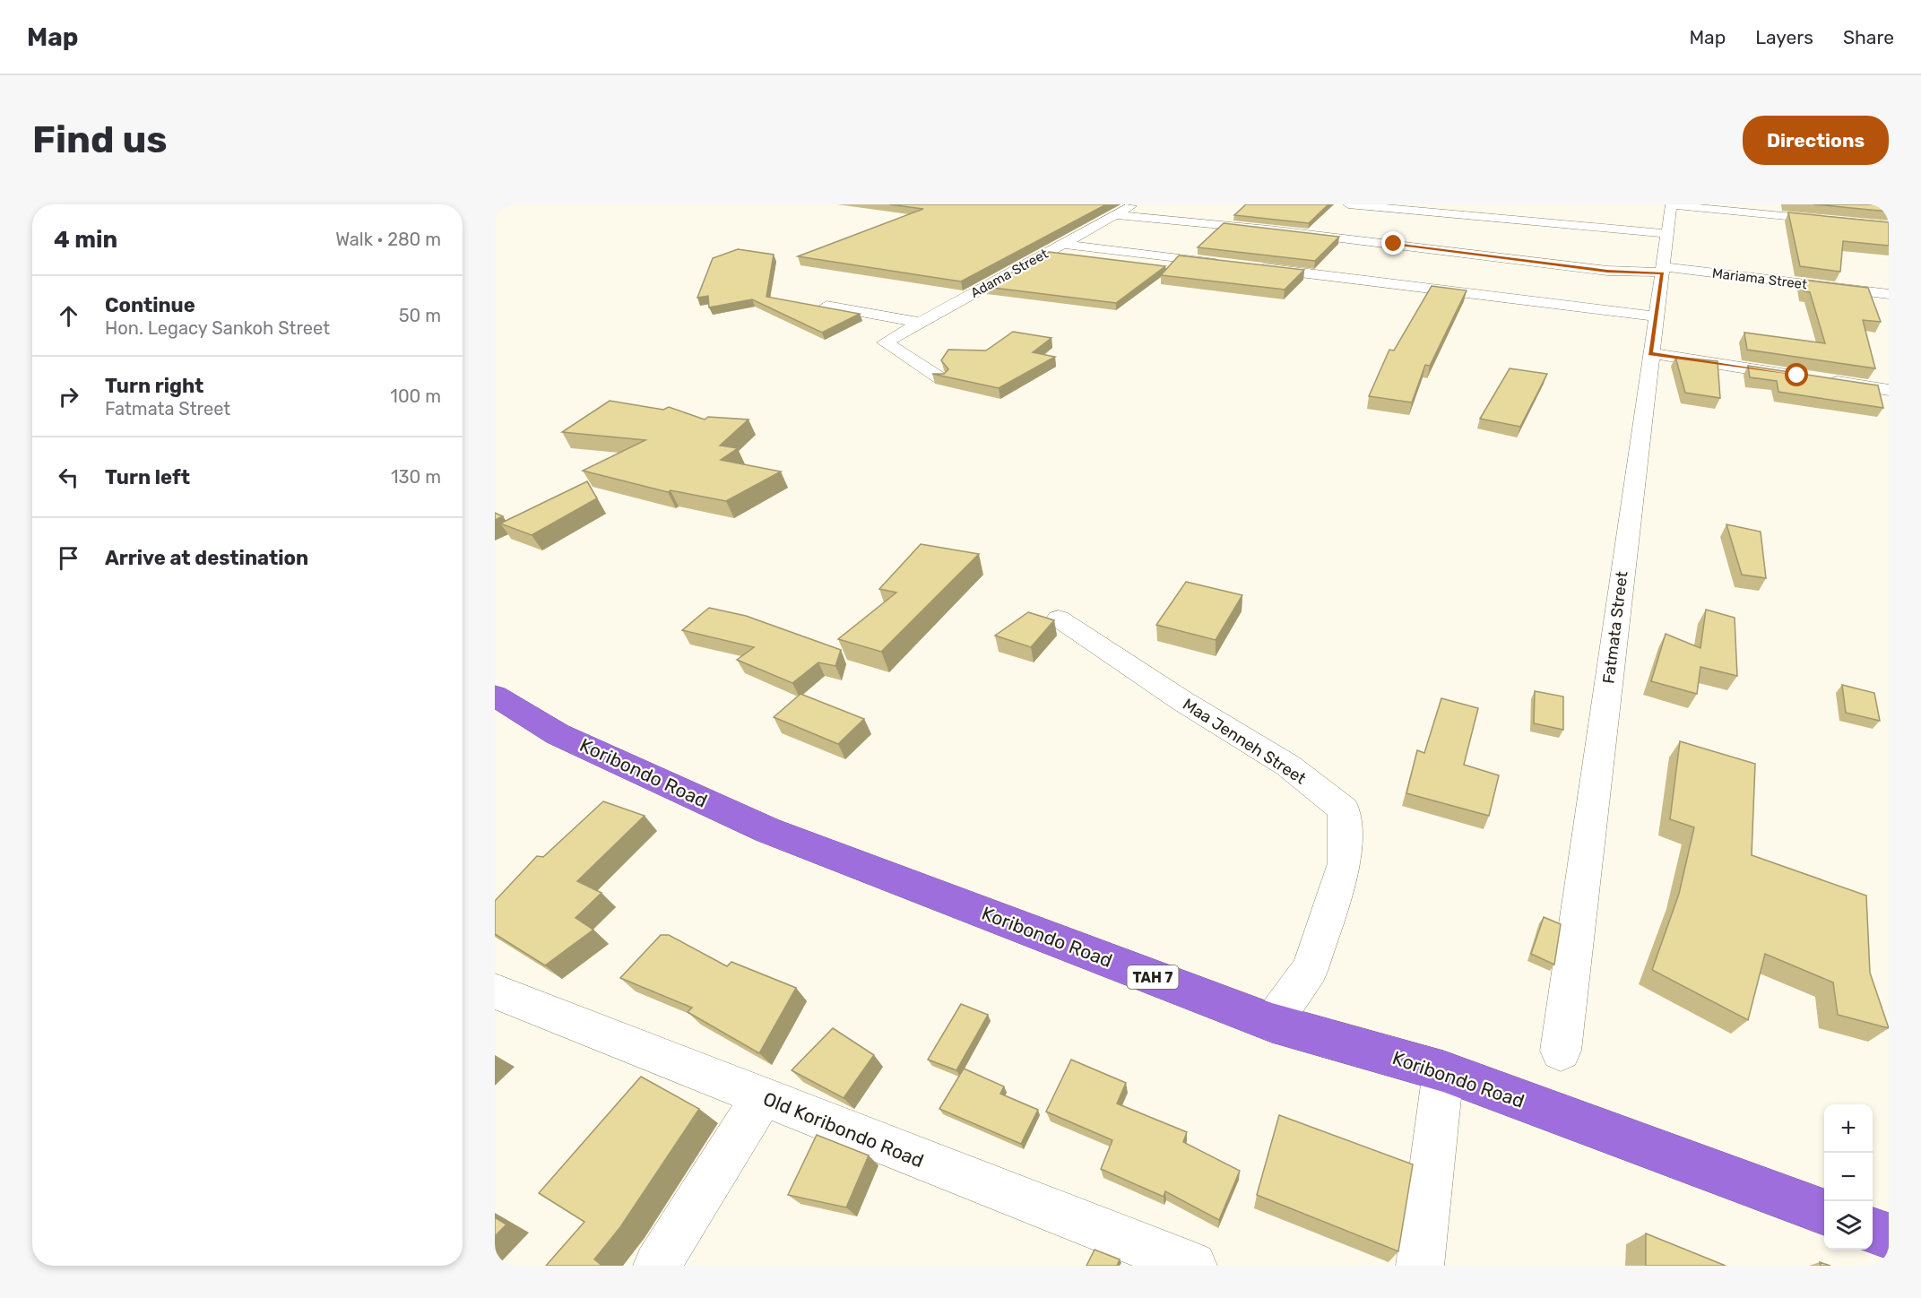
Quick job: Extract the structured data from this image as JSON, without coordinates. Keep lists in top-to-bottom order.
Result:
{
  "streets": {
    "highway": ["Koribondo Road", "TAH 7"],
    "street": [
      "Adama Street",
      "Mariama Street",
      "Fatmata Street",
      "Maa Jenneh Street",
      "Old Koribondo Road"
    ]
  },
  "crossings": [
    ["Adama Street", "Mariama Street"],
    ["Mariama Street", "Fatmata Street"],
    ["Maa Jenneh Street", "Koribondo Road"]
  ],
  "page": {
    "header": "Map",
    "nav": ["Map", "Layers", "Share"],
    "buttons": "Directions",
    "title": "Find us",
    "heading": ["4 min", "Walk · 280 m"],
    "list": [
      ["Continue", "Hon. Legacy Sankoh Street", "50 m"],
      ["Turn right", "Fatmata Street", "100 m"],
      ["Turn left", "130 m"],
      "Arrive at destination"
    ],
    "map_buttons": ["+", "−"]
  }
}
